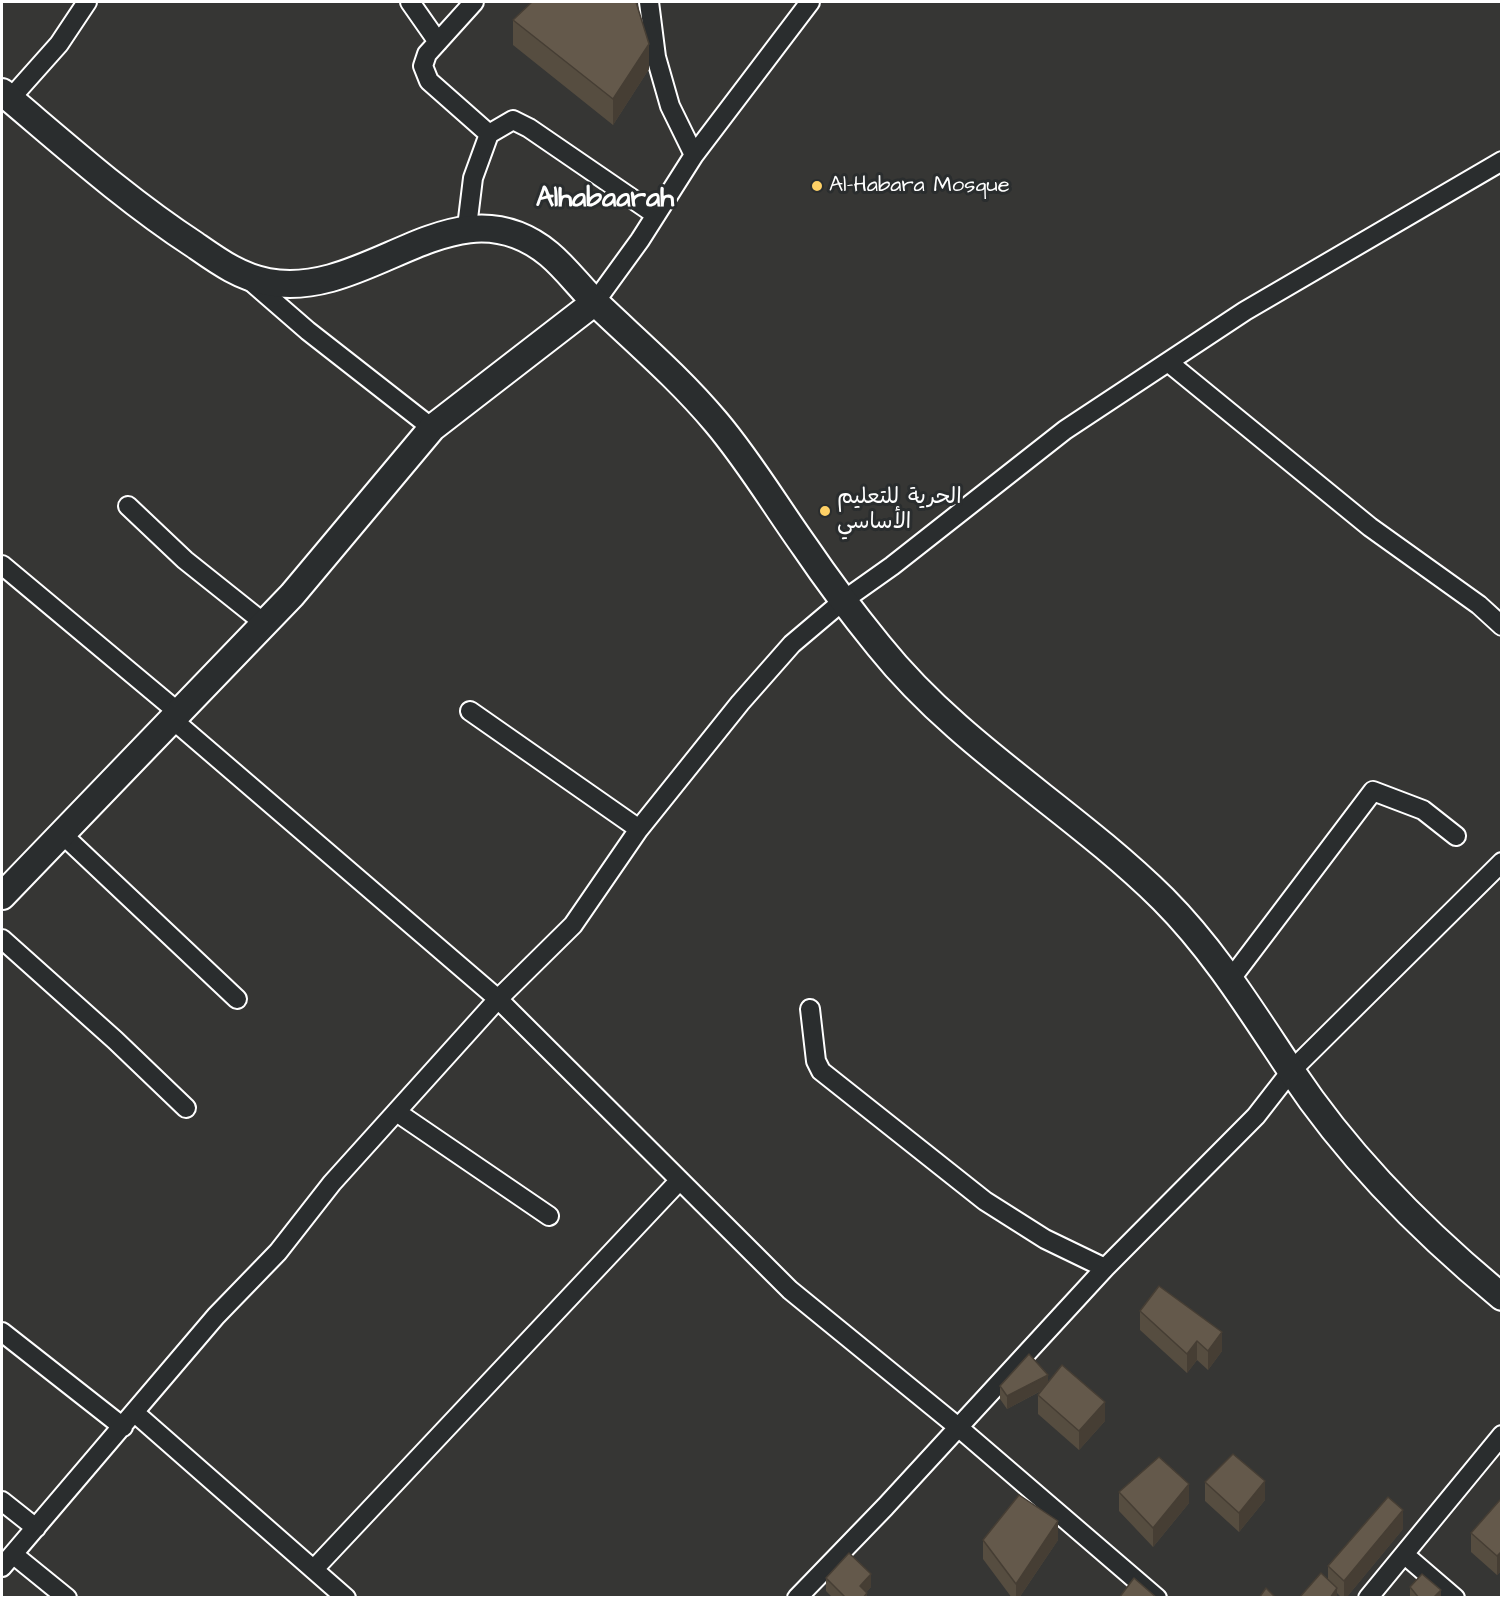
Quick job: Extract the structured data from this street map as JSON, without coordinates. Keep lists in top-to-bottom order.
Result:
{
  "districts": ["Alhabaarah"],
  "places": ["Al-Habara Mosque", "الحرية للتعليم الأساسي"]
}
